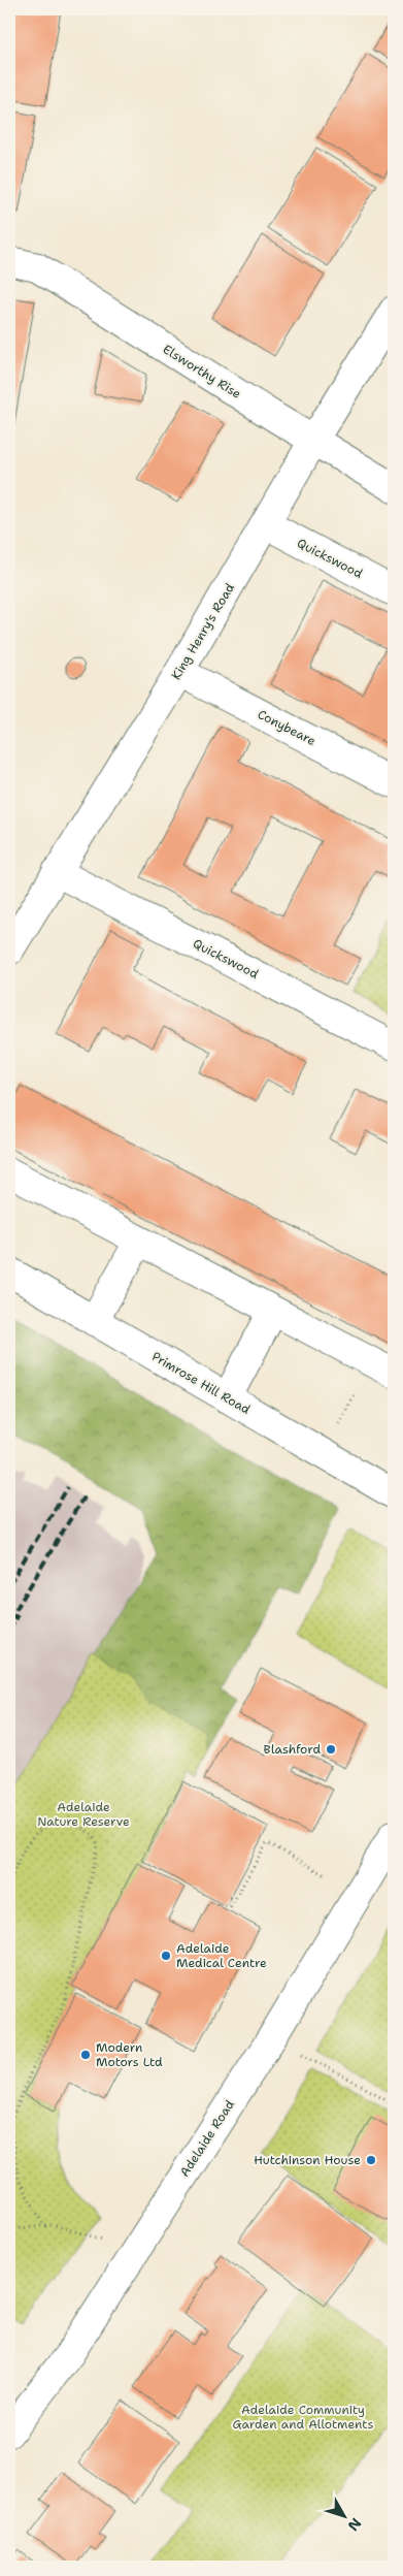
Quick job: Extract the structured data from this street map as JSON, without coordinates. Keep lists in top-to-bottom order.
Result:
{
  "streets": {
    "street": [
      "Elsworthy Rise",
      "Quickswood",
      "King Henry's Road",
      "Conybeare",
      "Primrose Hill Road",
      "Adelaide Road"
    ]
  },
  "crossings": [
    ["Elsworthy Rise", "King Henry's Road"],
    ["Quickswood", "King Henry's Road"],
    ["King Henry's Road", "Conybeare"]
  ],
  "parks": ["Adelaide Nature Reserve", "Adelaide Community Garden and Allotments"],
  "places": [
    "Blashford",
    "Adelaide Medical Centre",
    "Modern Motors Ltd",
    "Hutchinson House"
  ],
  "north": "bottom right"
}
